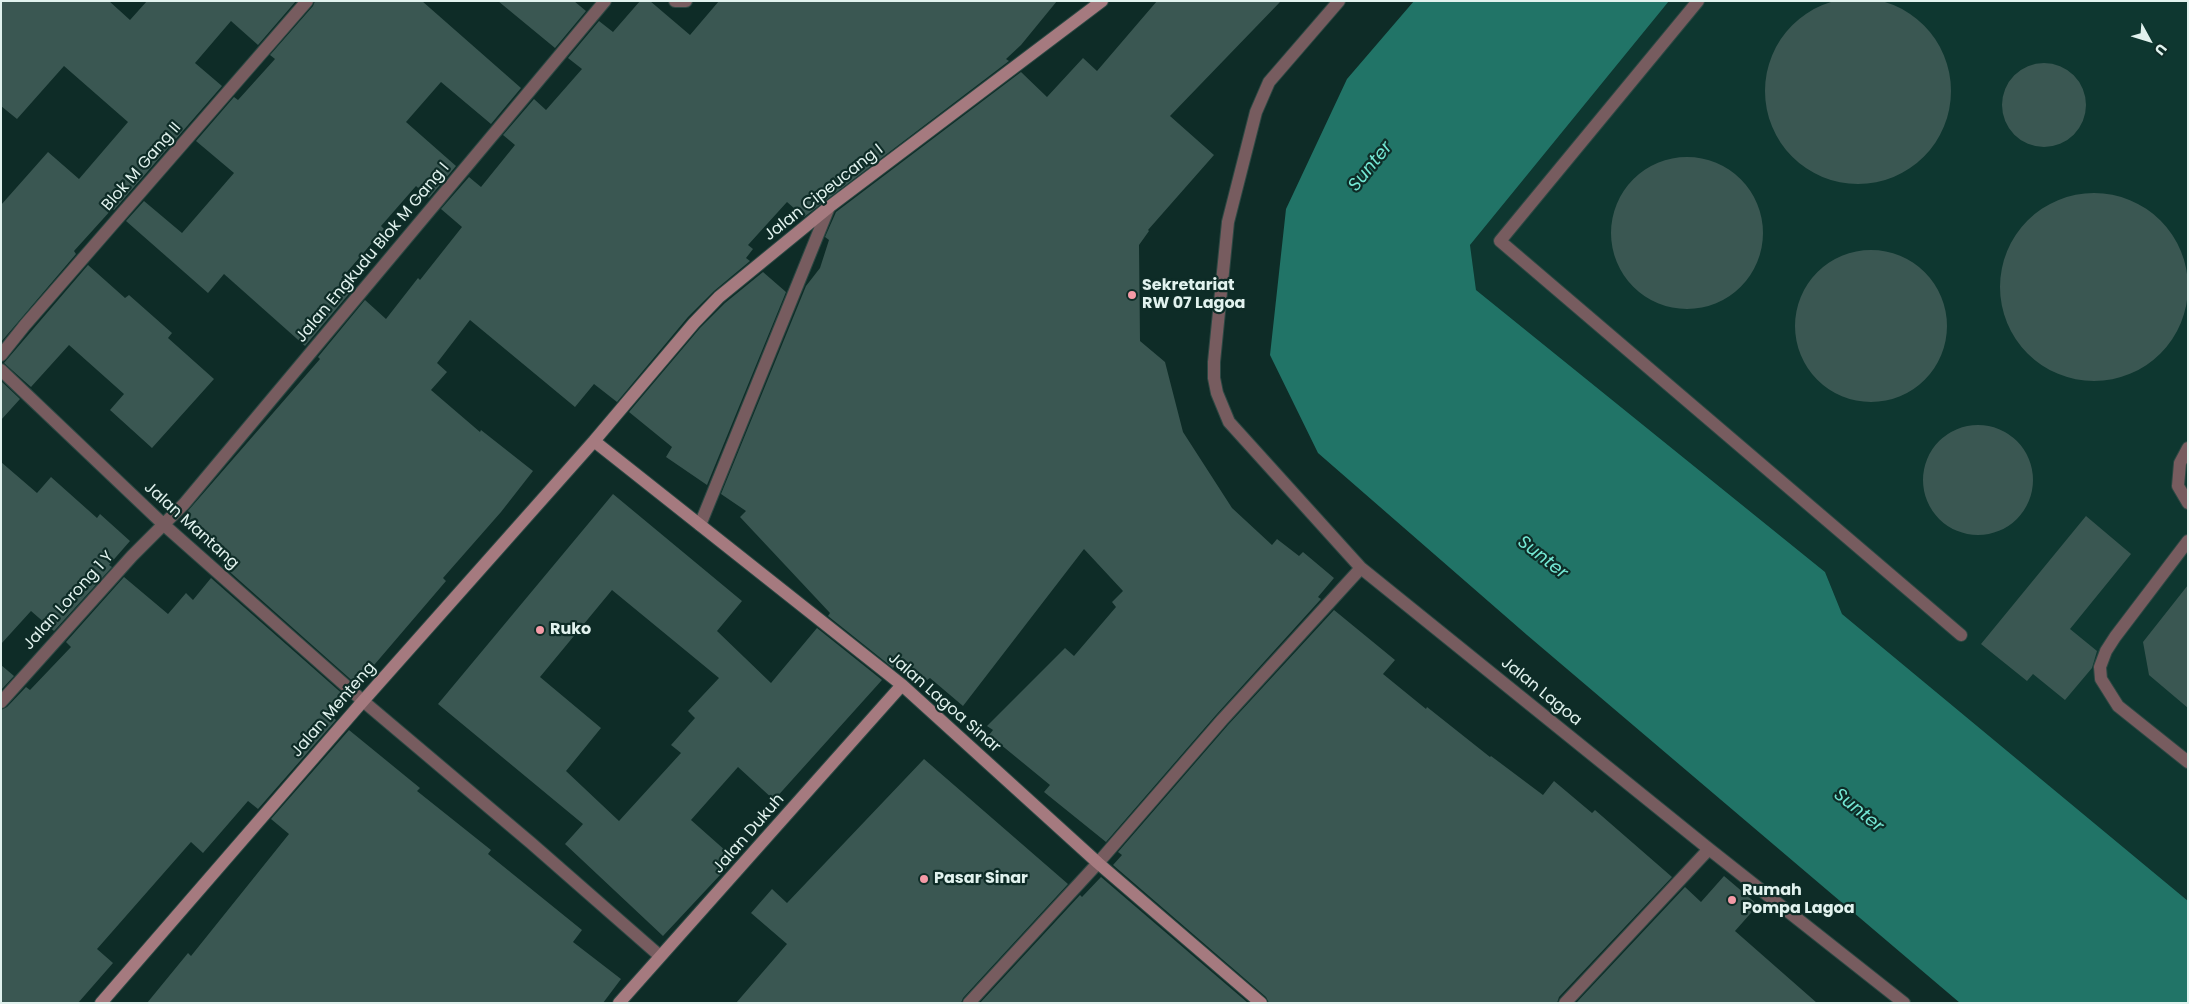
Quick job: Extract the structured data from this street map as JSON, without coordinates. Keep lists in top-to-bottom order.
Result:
{
  "streets": {
    "street": [
      "Blok M Gang II",
      "Jalan Cipeucang I",
      "Jalan Engkudu Blok M Gang I",
      "Jalan Mantang",
      "Jalan Lorong 1 Y",
      "Jalan Lagoa",
      "Jalan Lagoa Sinar",
      "Jalan Menteng",
      "Jalan Dukuh"
    ]
  },
  "crossings": [
    ["Jalan Cipeucang I", "Jalan Lagoa Sinar"],
    ["Jalan Cipeucang I", "Jalan Menteng"],
    ["Jalan Engkudu Blok M Gang I", "Jalan Mantang"],
    ["Jalan Engkudu Blok M Gang I", "Jalan Lorong 1 Y"],
    ["Jalan Mantang", "Jalan Lorong 1 Y"],
    ["Jalan Mantang", "Jalan Menteng"],
    ["Jalan Mantang", "Jalan Dukuh"],
    ["Jalan Lagoa Sinar", "Jalan Menteng"],
    ["Jalan Lagoa Sinar", "Jalan Dukuh"]
  ],
  "water": ["Sunter"],
  "places": [
    "Sekretariat RW 07 Lagoa",
    "Ruko",
    "Pasar Sinar",
    "Rumah Pompa Lagoa"
  ],
  "north": "bottom right"
}
